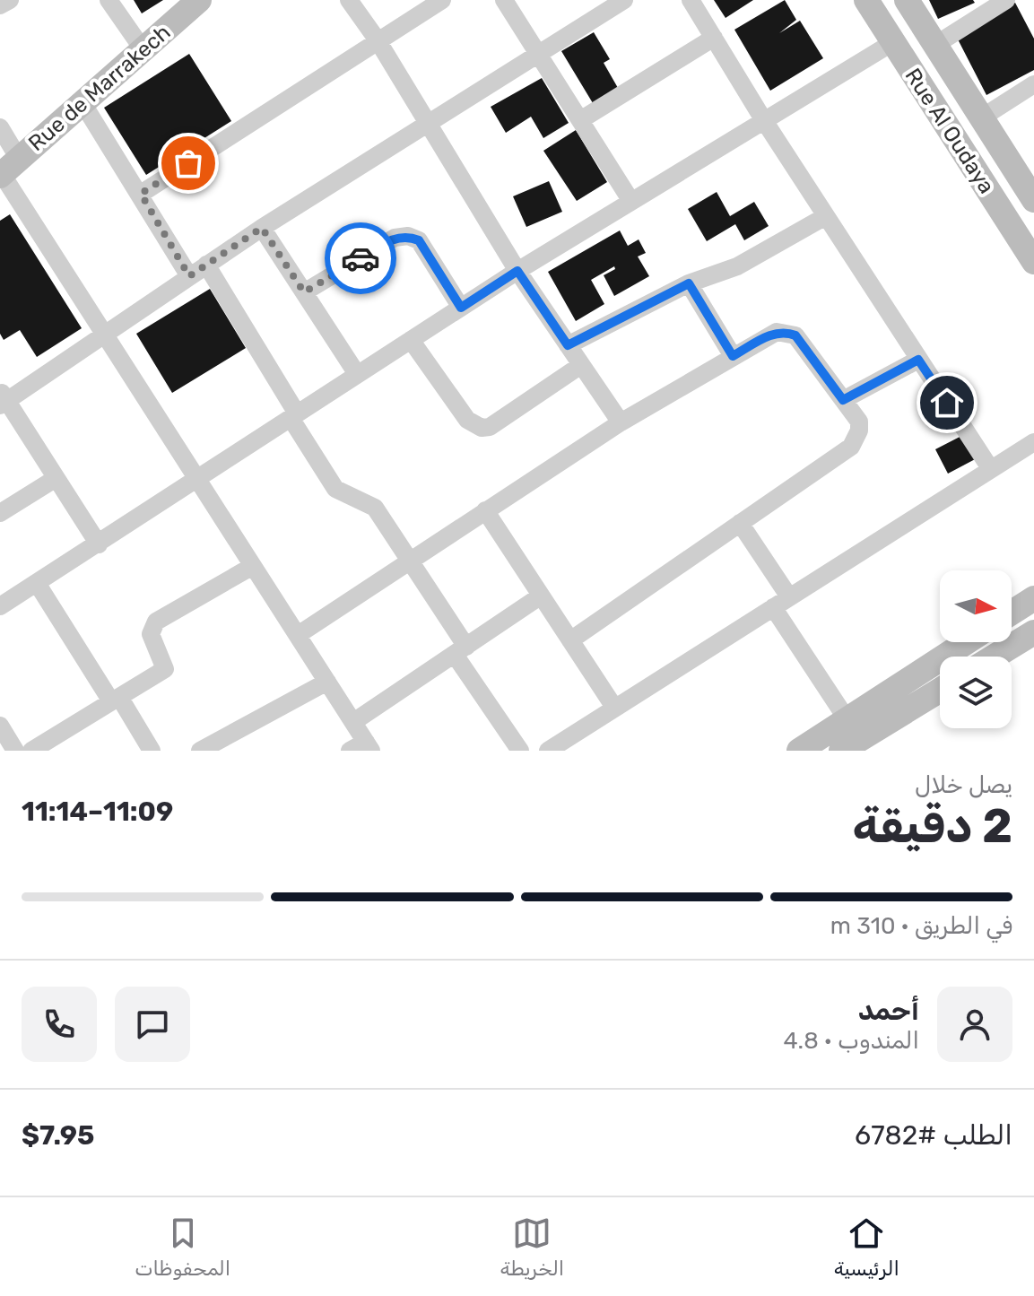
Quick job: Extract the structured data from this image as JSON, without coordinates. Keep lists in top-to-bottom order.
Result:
{
  "streets": {
    "main road": ["Rue de Marrakech", "Rue Al Oudaya"]
  },
  "north": "right",
  "page": {
    "heading": ["2 دقيقة", "يصل خلال", "11:09–11:14"],
    "panel": [
      "أحمد",
      "المندوب · 4.8",
      "الطلب #6782",
      "$7.95"
    ],
    "bar": "في الطريق · 310 m",
    "tabs": ["الرئيسية", "الخريطة", "المحفوظات"]
  }
}
